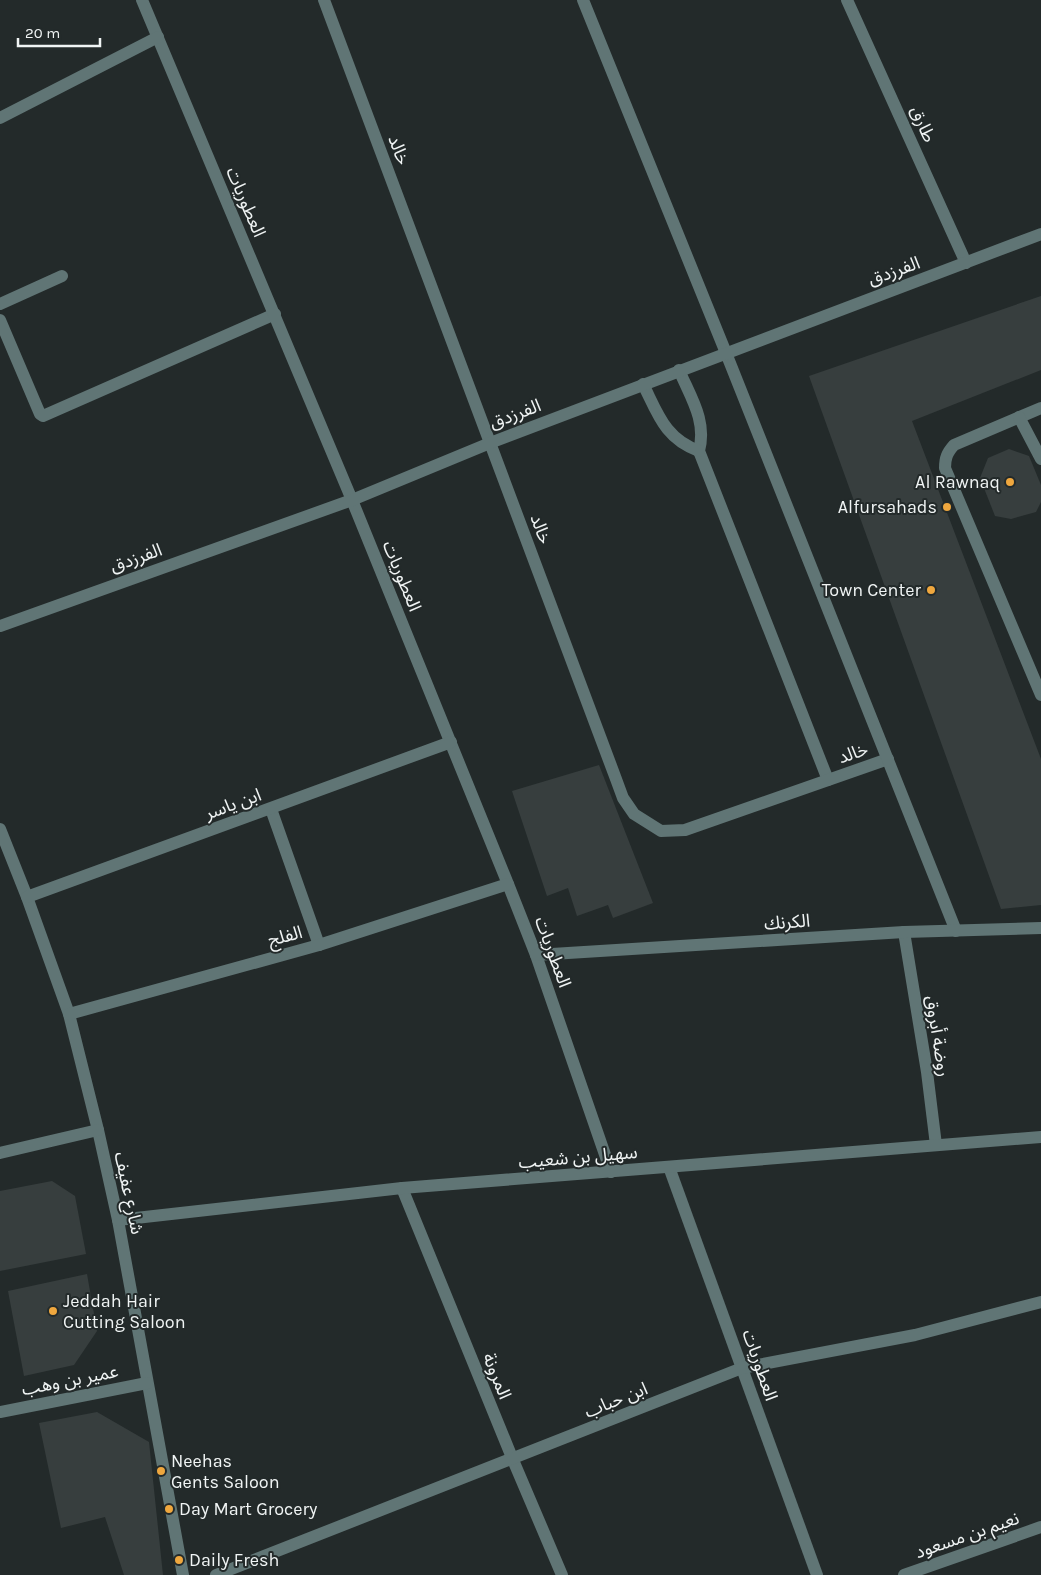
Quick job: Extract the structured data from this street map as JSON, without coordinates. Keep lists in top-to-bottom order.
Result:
{
  "streets": {
    "street": [
      "طارق",
      "خالد",
      "العطوريات",
      "الفرزدق",
      "ابن ياسر",
      "الكرنك",
      "الفلج",
      "روضة أبروق",
      "سهيل بن شعيب",
      "شارع عفيف",
      "المرونة",
      "عمير بن وهب",
      "ابن حباب",
      "نعيم بن مسعود"
    ]
  },
  "crossings": [
    ["طارق", "الفرزدق"],
    ["خالد", "الفرزدق"],
    ["خالد", "الكرنك"],
    ["العطوريات", "الفرزدق"],
    ["العطوريات", "ابن ياسر"],
    ["العطوريات", "الكرنك"],
    ["العطوريات", "الفلج"],
    ["العطوريات", "سهيل بن شعيب"],
    ["العطوريات", "ابن حباب"],
    ["ابن ياسر", "شارع عفيف"],
    ["الكرنك", "روضة أبروق"],
    ["الفلج", "شارع عفيف"],
    ["روضة أبروق", "سهيل بن شعيب"],
    ["سهيل بن شعيب", "شارع عفيف"],
    ["سهيل بن شعيب", "المرونة"],
    ["شارع عفيف", "عمير بن وهب"],
    ["المرونة", "ابن حباب"]
  ],
  "places": [
    "Al Rawnaq",
    "Alfursahads",
    "Town Center",
    "Jeddah Hair Cutting Saloon",
    "Neehas Gents Saloon",
    "Day Mart Grocery",
    "Daily Fresh"
  ],
  "scale_bar": "20 m"
}
